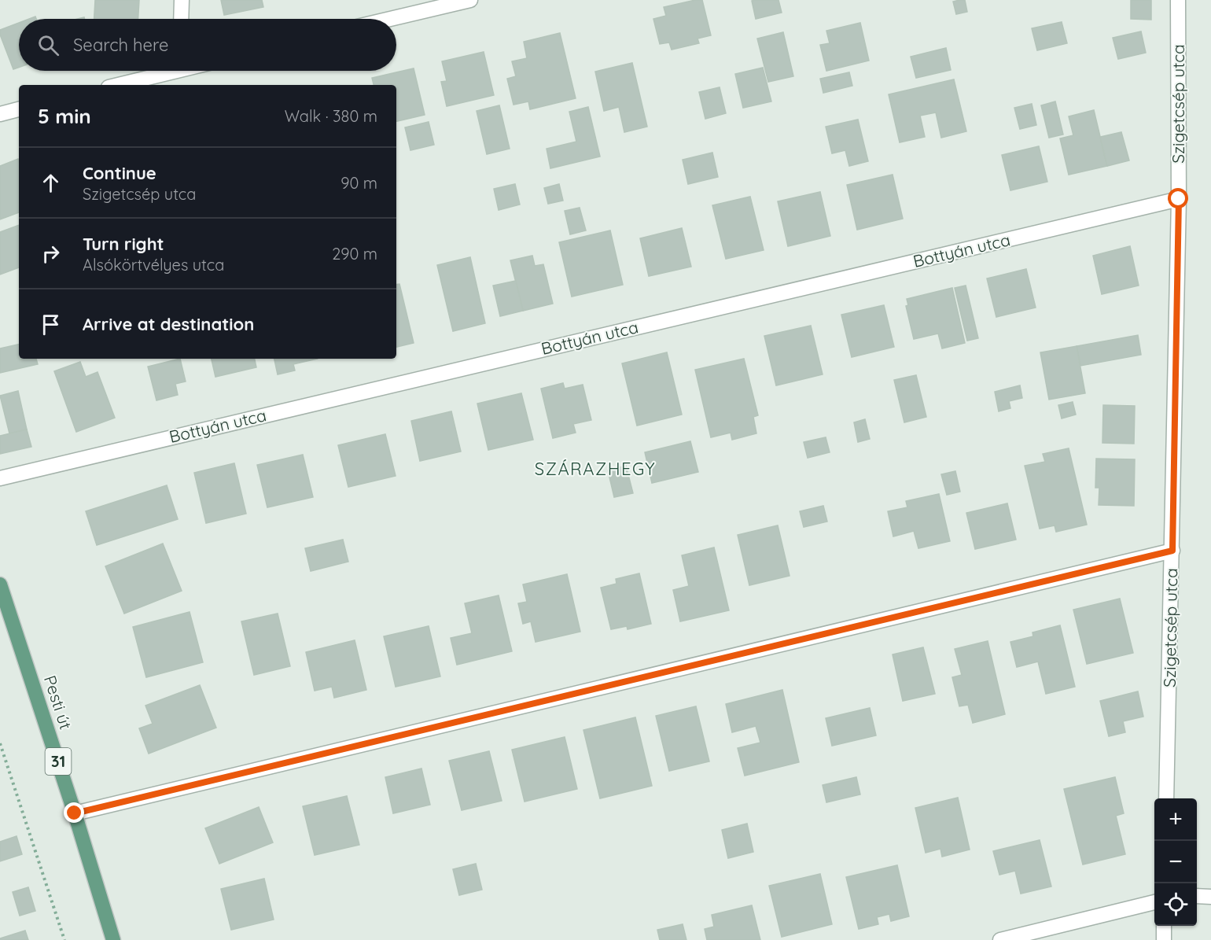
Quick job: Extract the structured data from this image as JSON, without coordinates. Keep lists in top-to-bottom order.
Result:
{
  "streets": {
    "main road": ["Pesti út", "31"],
    "street": ["Szigetcsép utca", "Bottyán utca"]
  },
  "crossings": [
    ["Szigetcsép utca", "Bottyán utca"]
  ],
  "districts": ["SZÁRAZHEGY"],
  "page": {
    "search": "Search here",
    "heading": ["5 min", "Walk · 380 m"],
    "list": [
      ["Continue", "Szigetcsép utca", "90 m"],
      ["Turn right", "Alsókörtvélyes utca", "290 m"],
      "Arrive at destination"
    ],
    "map_buttons": ["+", "−"]
  }
}
